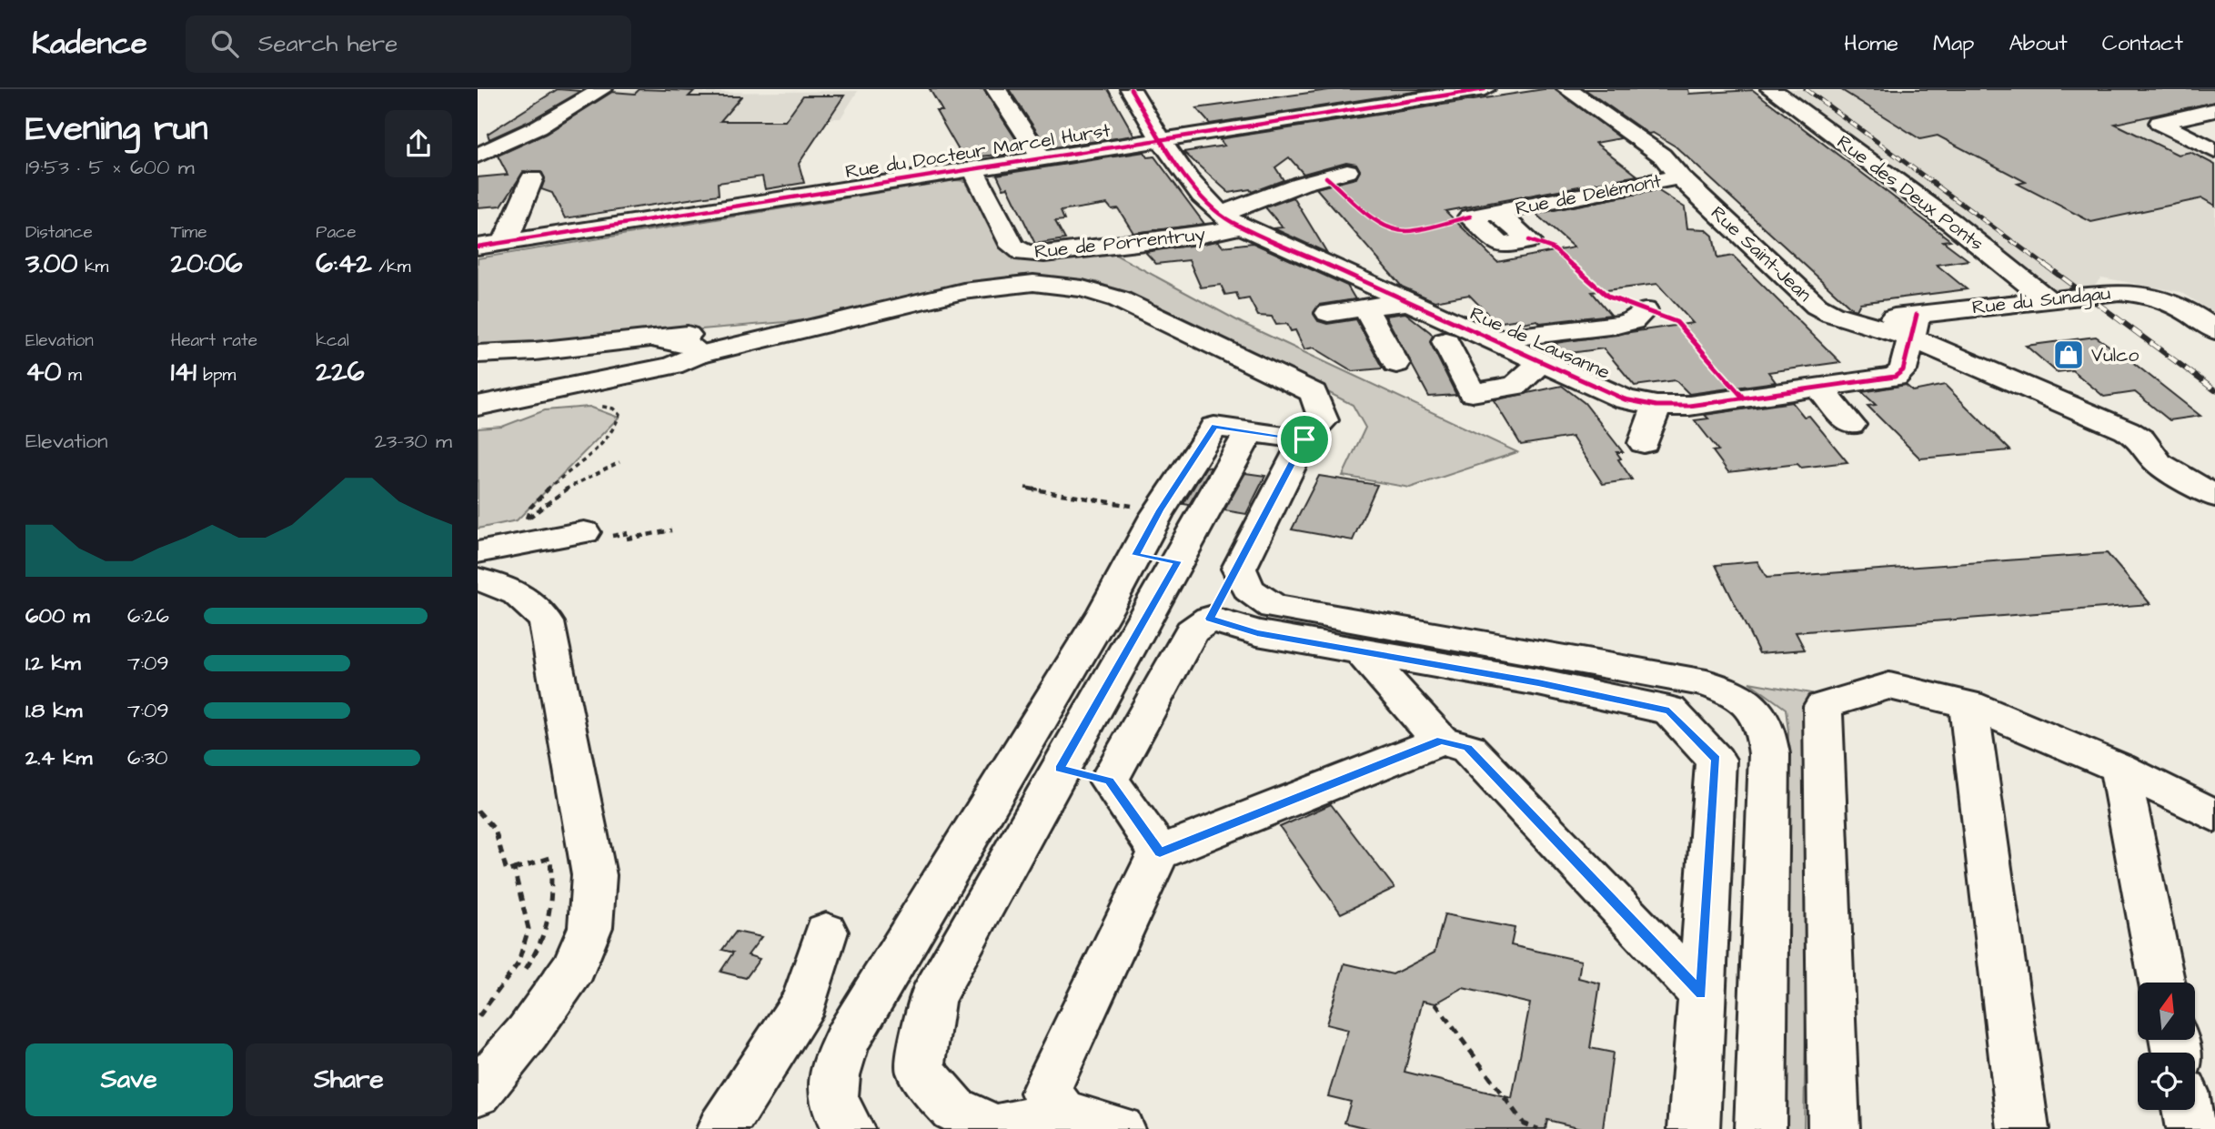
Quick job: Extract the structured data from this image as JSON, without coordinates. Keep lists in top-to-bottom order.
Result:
{
  "streets": {
    "main road": [
      "Rue du Docteur Marcel Hurst",
      "Rue des Deux Ponts",
      "Rue de Delémont",
      "Rue de Porrentruy",
      "Rue Saint-Jean",
      "Rue du Sundgau",
      "Rue de Lausanne"
    ]
  },
  "crossings": [
    ["Rue du Docteur Marcel Hurst", "Rue de Porrentruy"],
    ["Rue du Docteur Marcel Hurst", "Rue de Lausanne"],
    ["Rue des Deux Ponts", "Rue du Sundgau"],
    ["Rue de Delémont", "Rue Saint-Jean"],
    ["Rue de Porrentruy", "Rue de Lausanne"],
    ["Rue Saint-Jean", "Rue du Sundgau"],
    ["Rue du Sundgau", "Rue de Lausanne"]
  ],
  "places": {
    "shop": ["Vulco"]
  },
  "north": "top",
  "page": {
    "header": "Kadence",
    "search": "Search here",
    "nav": [
      "Home",
      "Map",
      "About",
      "Contact"
    ],
    "heading": ["Evening run", "19:53 · 5 × 600 m"],
    "stats": [
      ["Distance", "3.00 km"],
      ["Time", "20:06"],
      ["Pace", "6:42 /km"],
      ["Elevation", "40 m"],
      ["Heart rate", "141 bpm"],
      ["kcal", "226"]
    ],
    "chart": ["Elevation", "23–30 m"],
    "list": [
      {
        "name": "600 m",
        "note": "6:26"
      },
      {
        "name": "1.2 km",
        "note": "7:09"
      },
      {
        "name": "1.8 km",
        "note": "7:09"
      },
      {
        "name": "2.4 km",
        "note": "6:30"
      }
    ],
    "buttons": ["Save", "Share"]
  }
}
